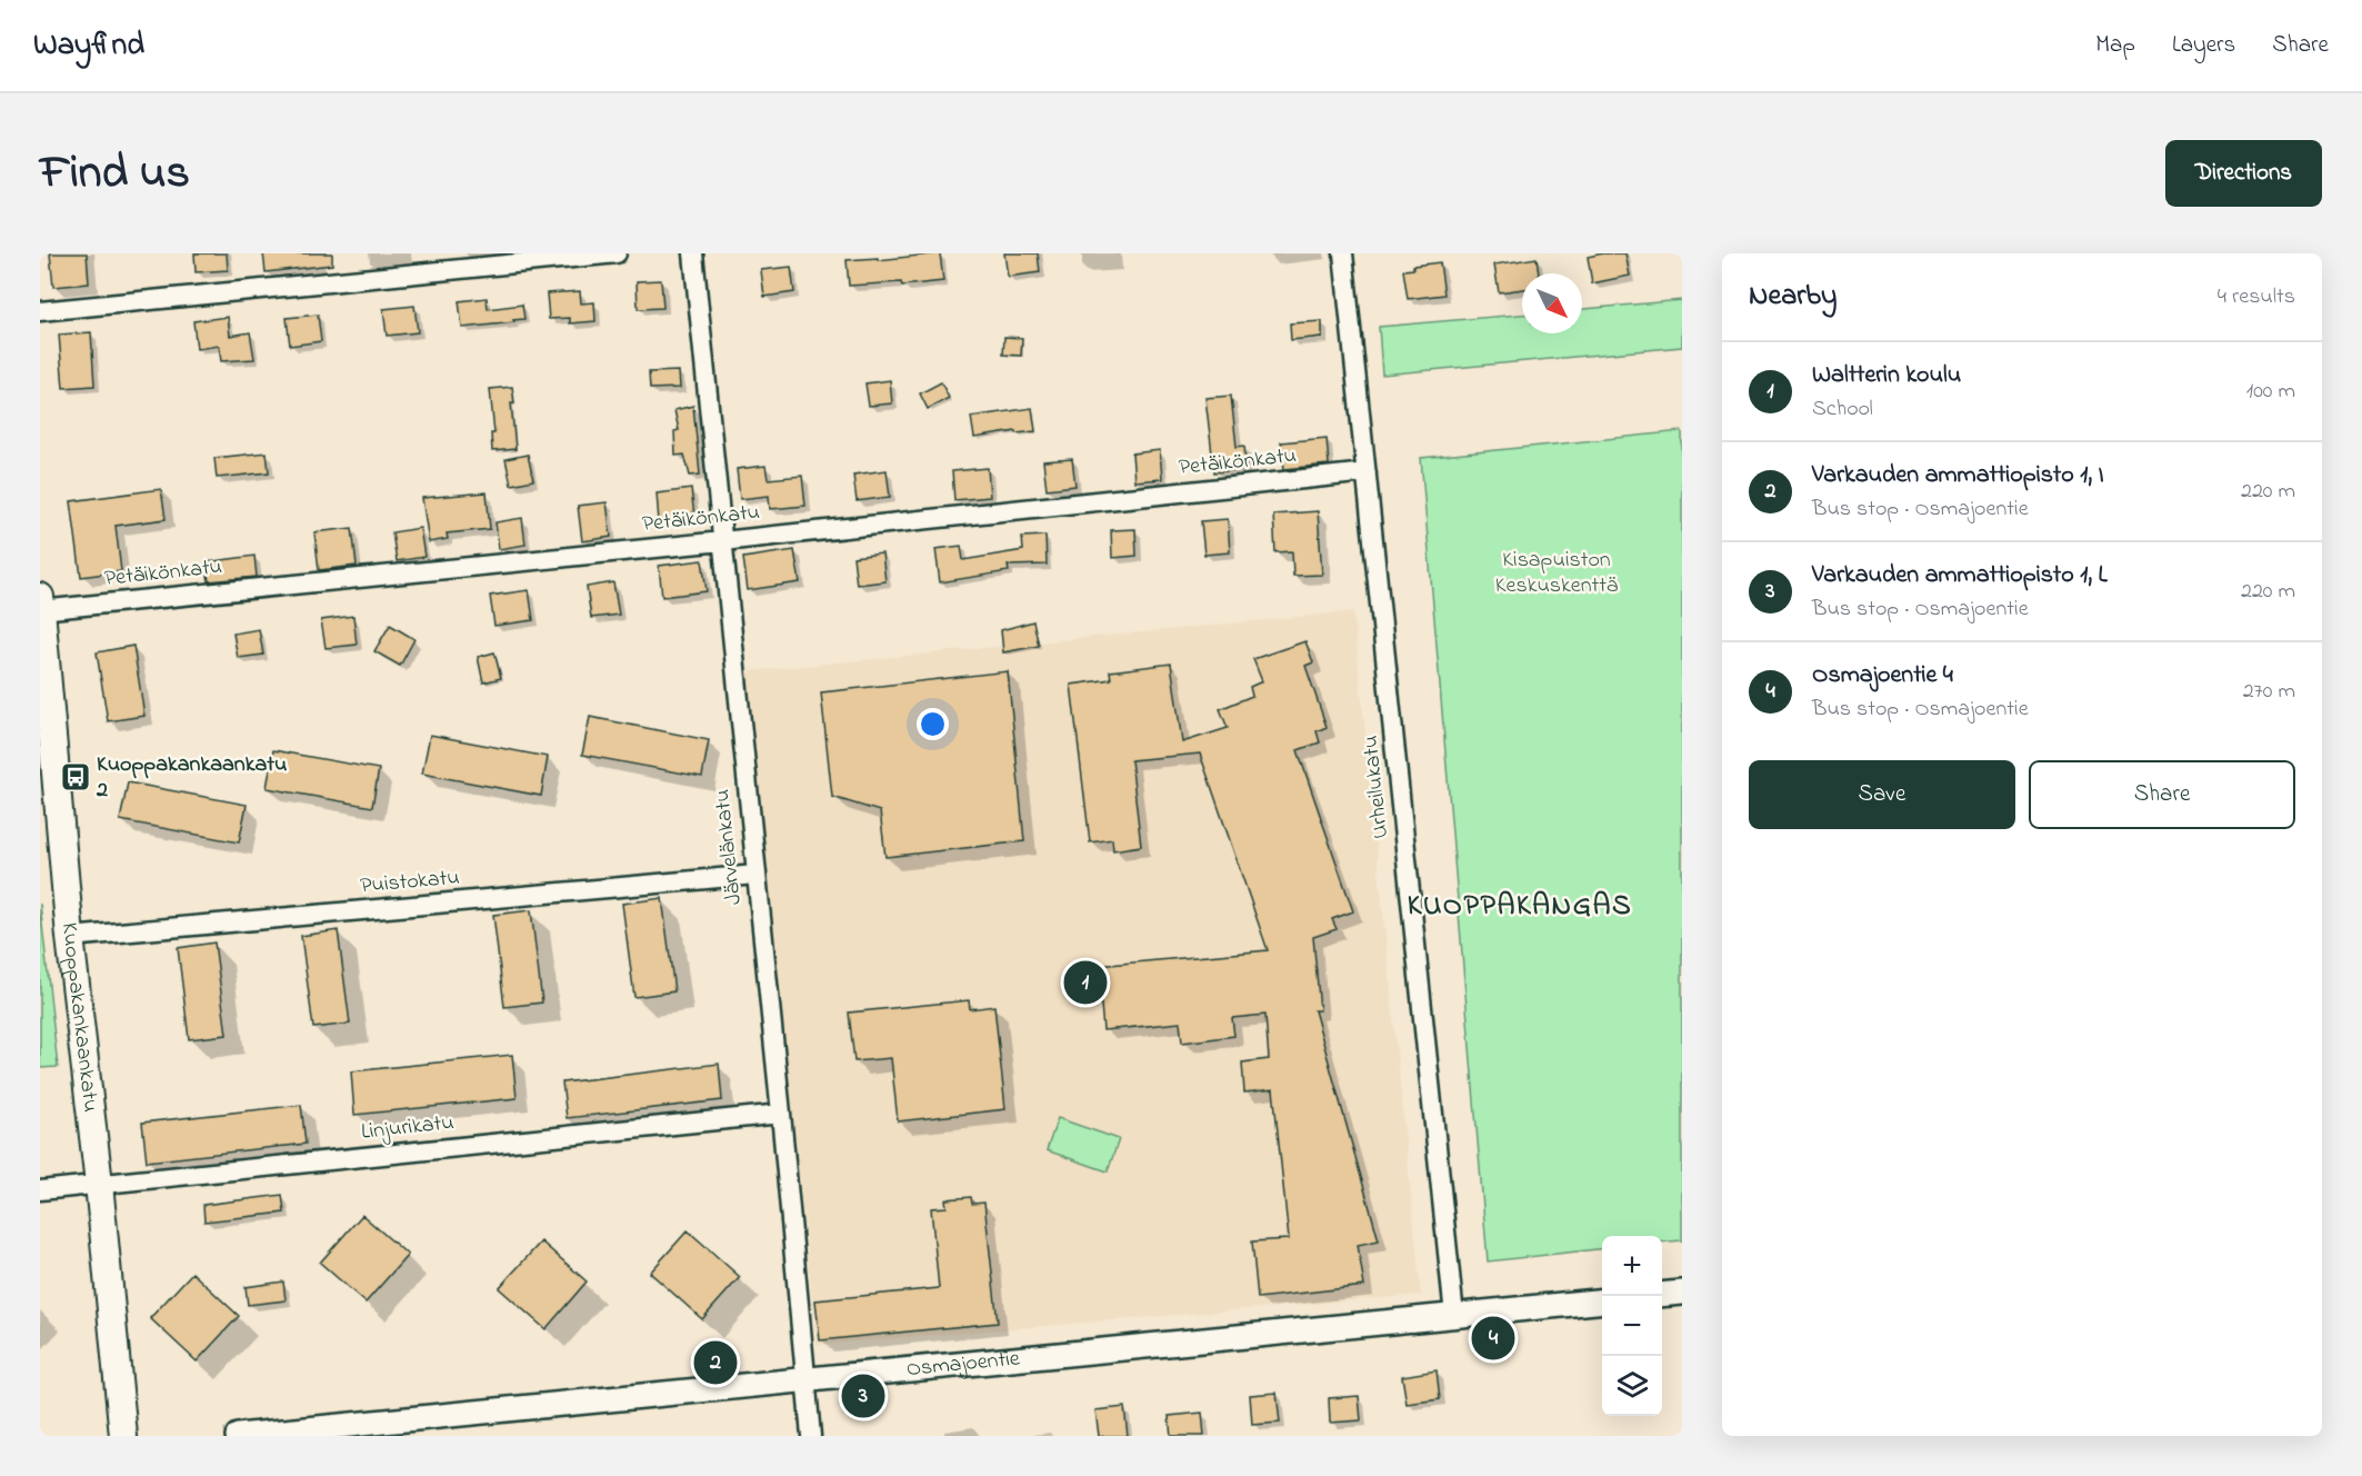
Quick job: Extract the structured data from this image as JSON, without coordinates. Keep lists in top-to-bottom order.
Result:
{
  "streets": {
    "main road": ["Kuoppakankaankatu"],
    "street": [
      "Petäikönkatu",
      "Urheilukatu",
      "Järvelänkatu",
      "Puistokatu",
      "Linjurikatu",
      "Osmajoentie"
    ]
  },
  "crossings": [
    ["Petäikönkatu", "Urheilukatu"],
    ["Petäikönkatu", "Järvelänkatu"],
    ["Petäikönkatu", "Kuoppakankaankatu"],
    ["Urheilukatu", "Osmajoentie"],
    ["Järvelänkatu", "Puistokatu"],
    ["Järvelänkatu", "Linjurikatu"],
    ["Järvelänkatu", "Osmajoentie"],
    ["Puistokatu", "Kuoppakankaankatu"],
    ["Kuoppakankaankatu", "Linjurikatu"]
  ],
  "districts": ["KUOPPAKANGAS"],
  "parks": ["Kisapuiston Keskuskenttä"],
  "places": {
    "bus stop": ["Kuoppakankaankatu 2"]
  },
  "north": "bottom right",
  "page": {
    "header": "Wayfind",
    "nav": ["Map", "Layers", "Share"],
    "title": "Find us",
    "buttons": [
      "Directions",
      ["Save", "Share"]
    ],
    "heading": ["Nearby", "4 results"],
    "list": [
      {
        "mark": "1",
        "name": "Waltterin koulu",
        "note": "School",
        "value": "100 m"
      },
      {
        "mark": "2",
        "name": "Varkauden ammattiopisto 1, I",
        "note": "Bus stop · Osmajoentie",
        "value": "220 m"
      },
      {
        "mark": "3",
        "name": "Varkauden ammattiopisto 1, L",
        "note": "Bus stop · Osmajoentie",
        "value": "220 m"
      },
      {
        "mark": "4",
        "name": "Osmajoentie 4",
        "note": "Bus stop · Osmajoentie",
        "value": "270 m"
      }
    ],
    "pins": [
      "1",
      "4",
      "2",
      "3"
    ],
    "map_buttons": ["+", "−"]
  }
}
